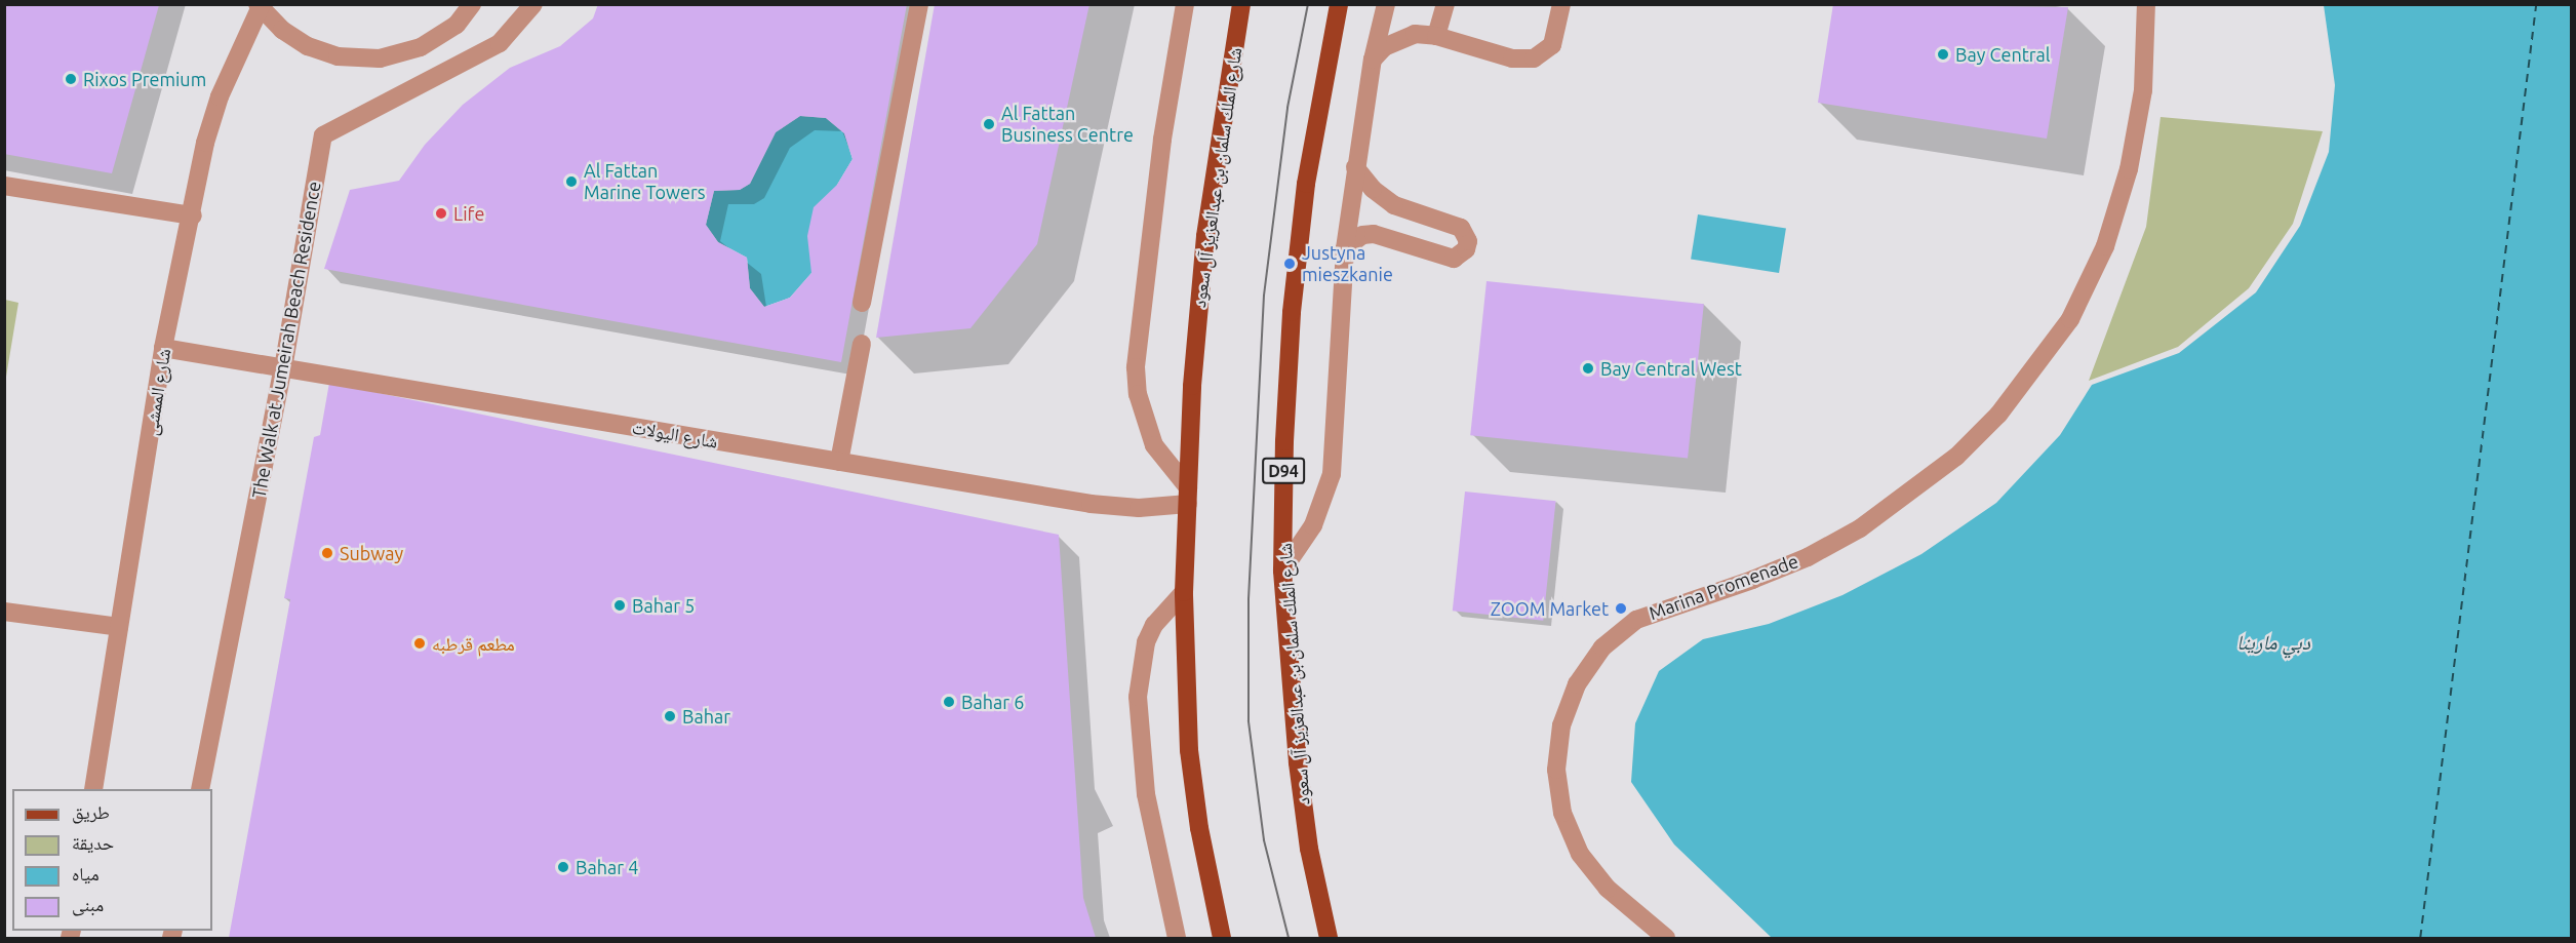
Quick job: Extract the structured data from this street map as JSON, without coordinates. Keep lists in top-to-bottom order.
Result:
{
  "streets": {
    "main road": ["شارع الملك سلمان بن عبدالعزيز آل سعود", "D94"],
    "street": [
      "The Walk at Jumeirah Beach Residence",
      "شارع الممشى",
      "شارع اليولات",
      "Marina Promenade"
    ]
  },
  "crossings": [
    ["شارع الملك سلمان بن عبدالعزيز آل سعود", "شارع اليولات"],
    ["The Walk at Jumeirah Beach Residence", "شارع اليولات"],
    ["شارع الممشى", "شارع اليولات"]
  ],
  "water": ["دبي مارينا"],
  "places": [
    "Bay Central",
    "Rixos Premium",
    "Al Fattan Business Centre",
    "Al Fattan Marine Towers",
    "Life",
    "Justyna mieszkanie",
    "Bay Central West",
    "Subway",
    "Bahar 5",
    "ZOOM Market",
    "مطعم قرطبه",
    "Bahar 6",
    "Bahar",
    "Bahar 4"
  ],
  "legend": [
    "طريق",
    "حديقة",
    "مياه",
    "مبنى"
  ]
}
